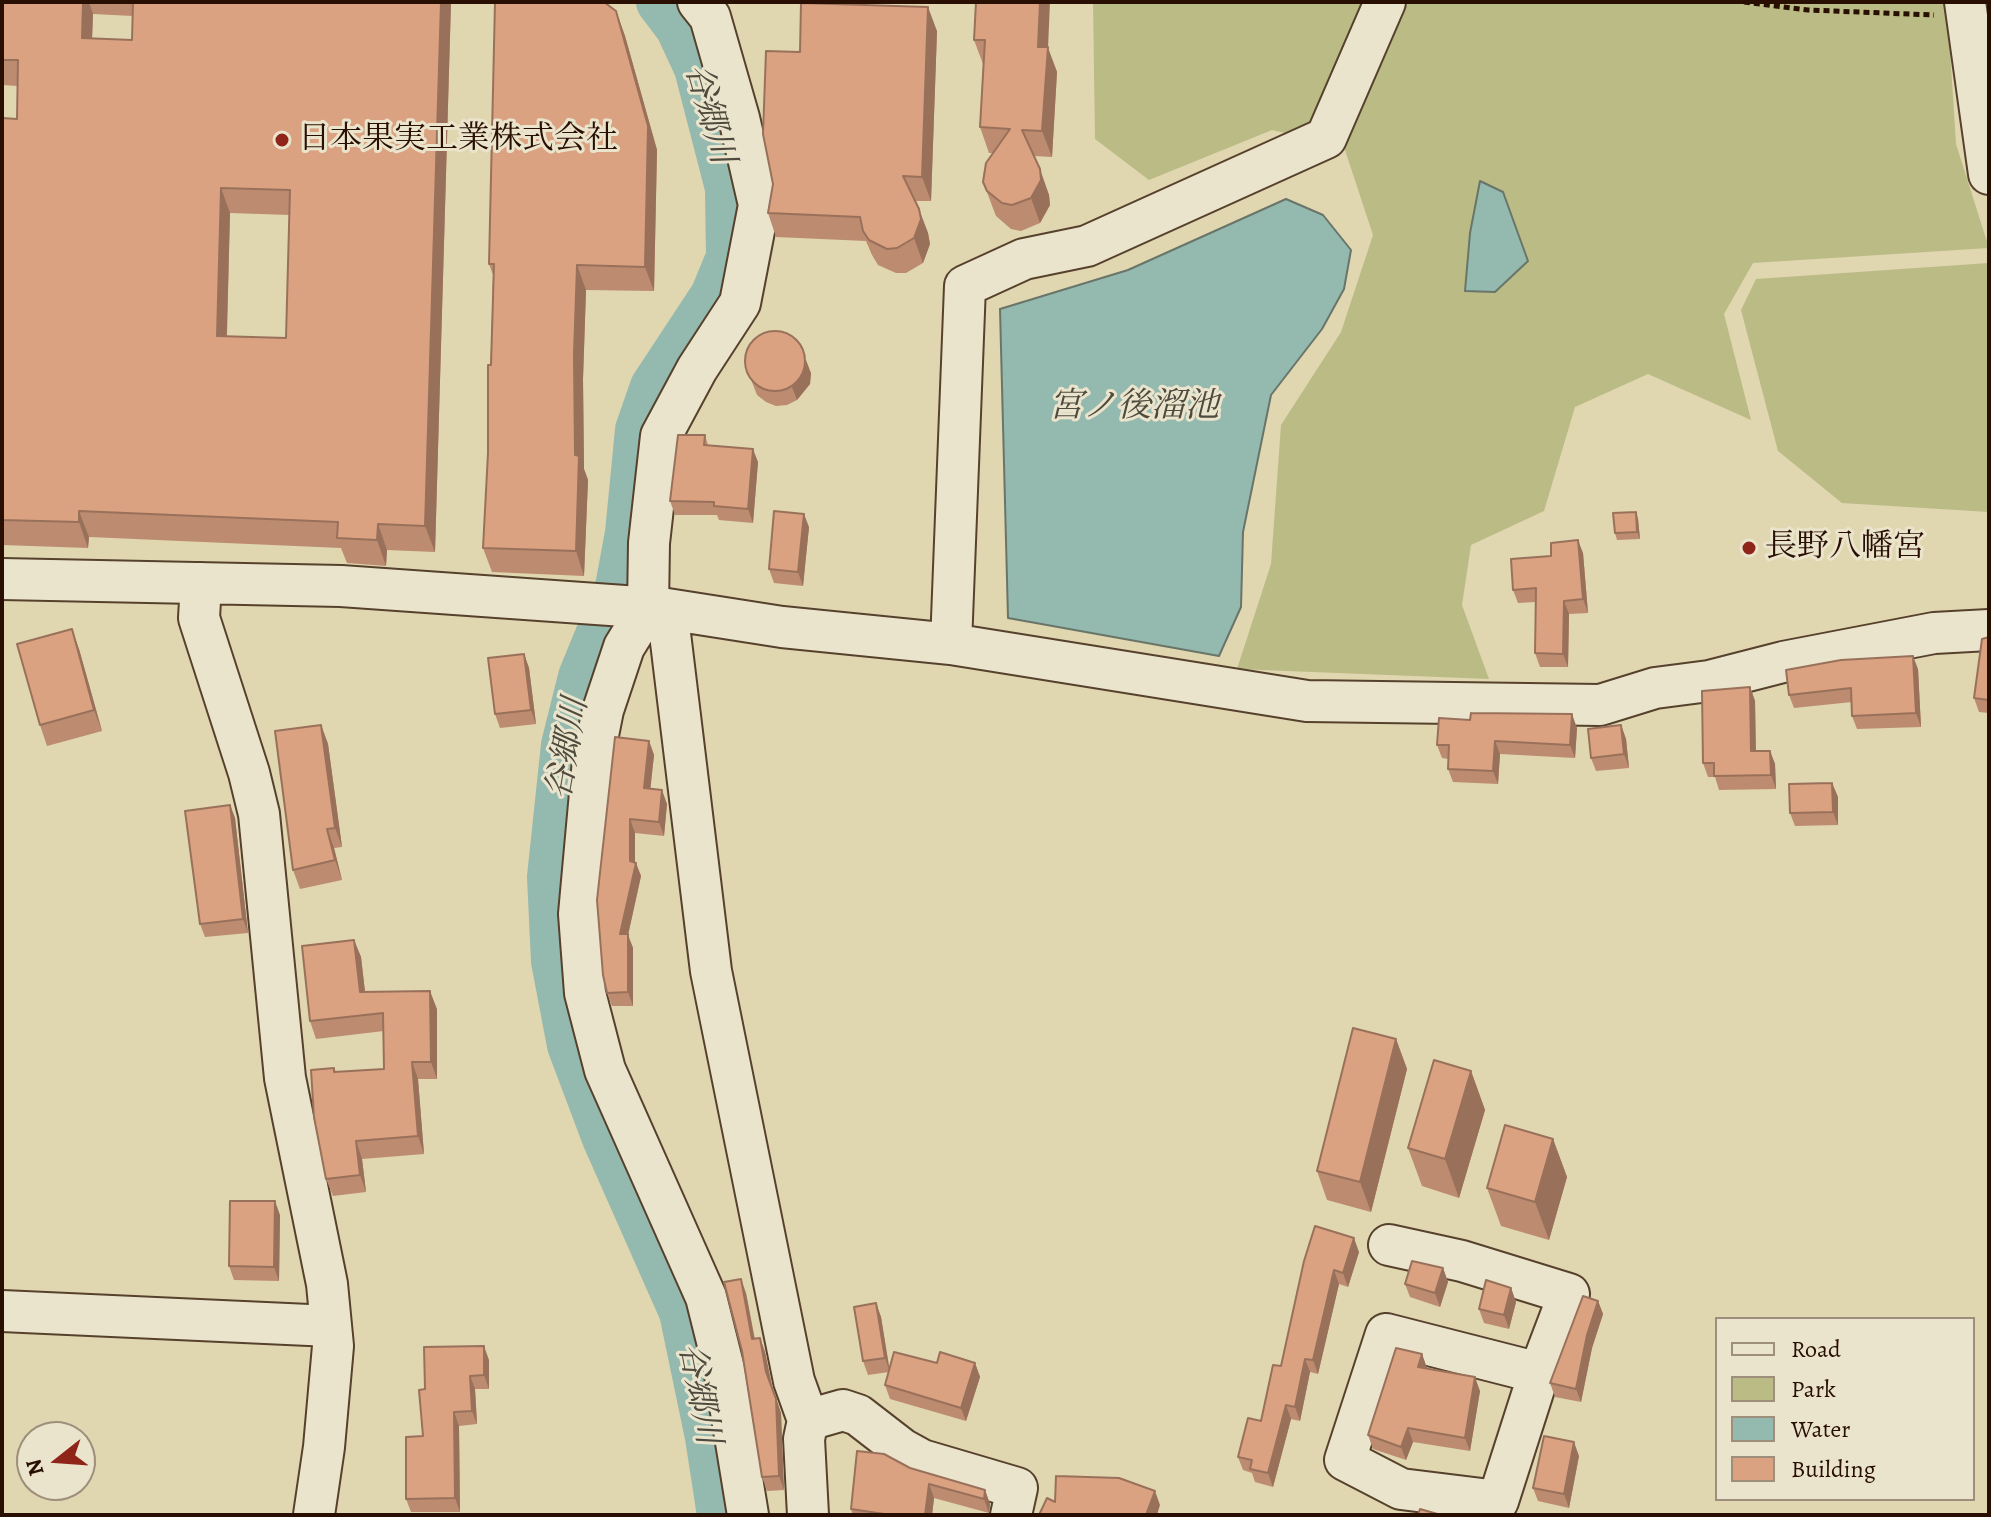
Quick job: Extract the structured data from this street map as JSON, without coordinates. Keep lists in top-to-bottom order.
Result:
{
  "water": ["谷郷川", "宮ノ後溜池"],
  "places": ["日本果実工業株式会社", "長野八幡宮"],
  "legend": [
    "Road",
    "Park",
    "Water",
    "Building"
  ],
  "north": "left"
}
